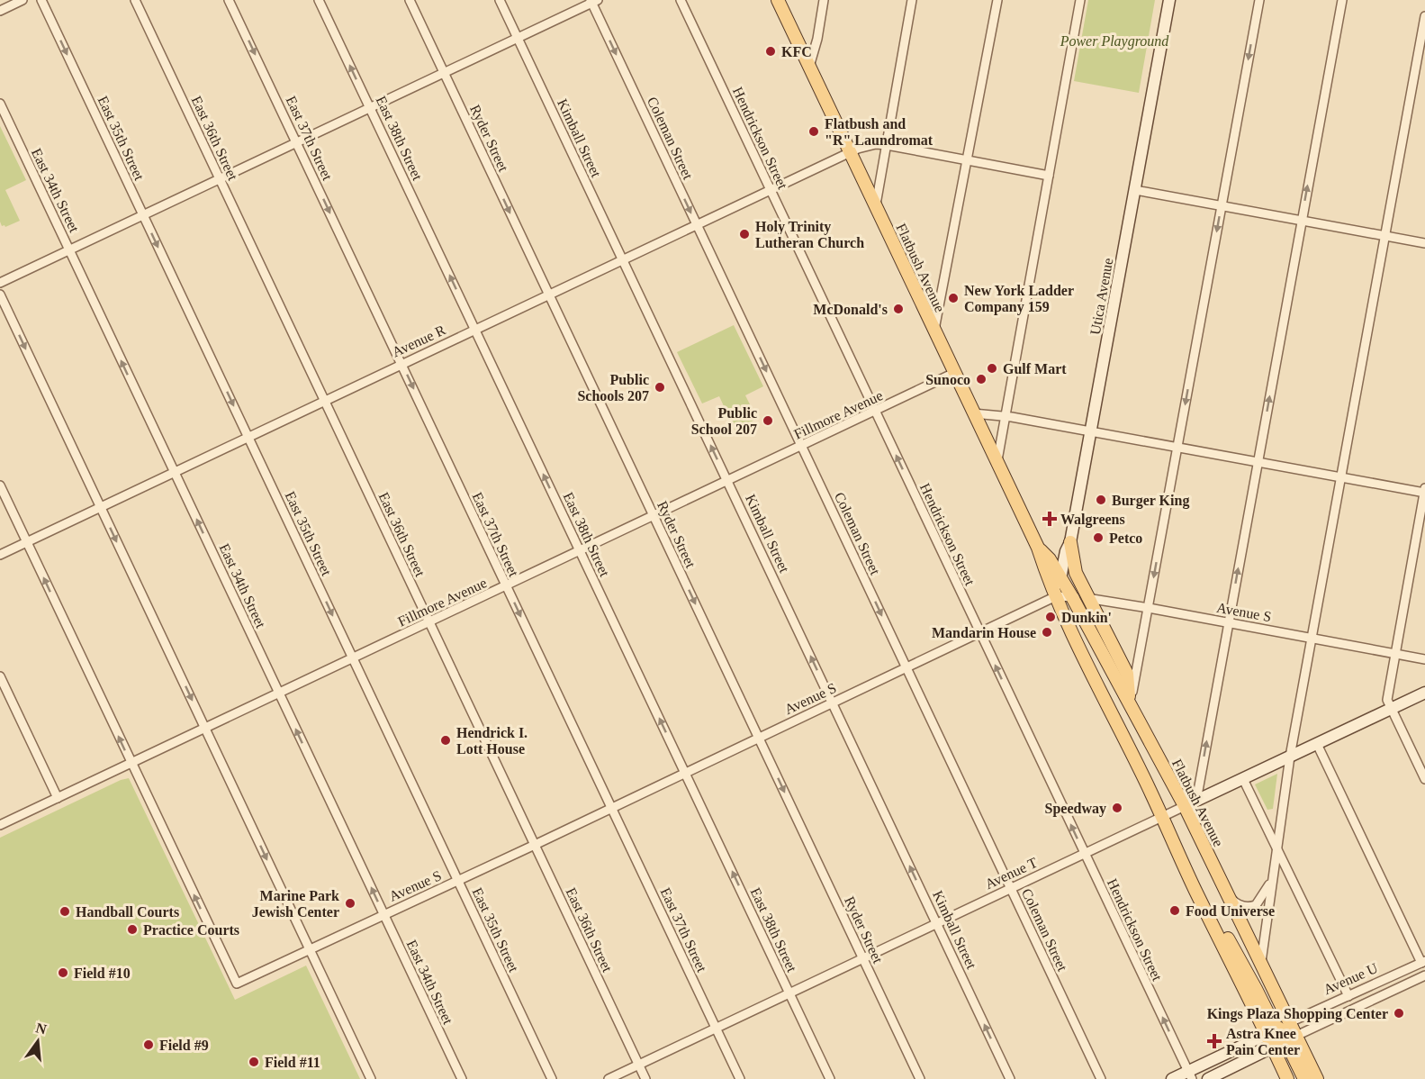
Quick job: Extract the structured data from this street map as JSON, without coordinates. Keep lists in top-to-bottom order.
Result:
{
  "streets": {
    "main road": [
      "Flatbush Avenue",
      "Utica Avenue",
      "Avenue T",
      "Avenue U"
    ],
    "street": [
      "East 35th Street",
      "East 36th Street",
      "East 37th Street",
      "East 38th Street",
      "Ryder Street",
      "Kimball Street",
      "Coleman Street",
      "Hendrickson Street",
      "East 34th Street",
      "Avenue R",
      "Fillmore Avenue",
      "Avenue S"
    ]
  },
  "crossings": [
    ["East 35th Street", "Avenue R"],
    ["East 35th Street", "Fillmore Avenue"],
    ["East 35th Street", "Avenue S"],
    ["East 36th Street", "Avenue R"],
    ["East 36th Street", "Fillmore Avenue"],
    ["East 36th Street", "Avenue S"],
    ["East 36th Street", "Avenue T"],
    ["East 37th Street", "Avenue R"],
    ["East 37th Street", "Fillmore Avenue"],
    ["East 37th Street", "Avenue S"],
    ["East 37th Street", "Avenue T"],
    ["East 38th Street", "Avenue R"],
    ["East 38th Street", "Fillmore Avenue"],
    ["East 38th Street", "Avenue S"],
    ["East 38th Street", "Avenue T"],
    ["Ryder Street", "Avenue R"],
    ["Ryder Street", "Fillmore Avenue"],
    ["Ryder Street", "Avenue S"],
    ["Ryder Street", "Avenue T"],
    ["Kimball Street", "Avenue R"],
    ["Kimball Street", "Fillmore Avenue"],
    ["Kimball Street", "Avenue S"],
    ["Kimball Street", "Avenue T"],
    ["Coleman Street", "Avenue R"],
    ["Coleman Street", "Fillmore Avenue"],
    ["Coleman Street", "Avenue S"],
    ["Coleman Street", "Avenue T"],
    ["Hendrickson Street", "Avenue R"],
    ["Hendrickson Street", "Fillmore Avenue"],
    ["Hendrickson Street", "Avenue S"],
    ["Hendrickson Street", "Avenue T"],
    ["Hendrickson Street", "Avenue U"],
    ["East 34th Street", "Avenue R"],
    ["East 34th Street", "Fillmore Avenue"],
    ["East 34th Street", "Avenue S"],
    ["Flatbush Avenue", "Utica Avenue"],
    ["Flatbush Avenue", "Avenue R"],
    ["Flatbush Avenue", "Fillmore Avenue"],
    ["Flatbush Avenue", "Avenue S"],
    ["Flatbush Avenue", "Avenue T"],
    ["Flatbush Avenue", "Avenue U"],
    ["Utica Avenue", "Avenue S"],
    ["Fillmore Avenue", "Avenue S"]
  ],
  "one_way": [
    "East 35th Street",
    "East 37th Street",
    "East 38th Street",
    "Ryder Street",
    "Kimball Street",
    "Coleman Street",
    "Hendrickson Street",
    "East 34th Street"
  ],
  "parks": ["Power Playground"],
  "places": {
    "other": [
      "KFC",
      "Flatbush and \"R\" Laundromat",
      "Holy Trinity Lutheran Church",
      "New York Ladder Company 159",
      "McDonald's",
      "Gulf Mart",
      "Sunoco",
      "Public Schools 207",
      "Public School 207",
      "Burger King",
      "Petco",
      "Dunkin'",
      "Mandarin House",
      "Hendrick I. Lott House",
      "Speedway",
      "Marine Park Jewish Center",
      "Food Universe",
      "Handball Courts",
      "Practice Courts",
      "Field #10",
      "Kings Plaza Shopping Center",
      "Field #9",
      "Field #11"
    ],
    "health": ["Walgreens", "Astra Knee Pain Center"]
  },
  "north": "top"
}
